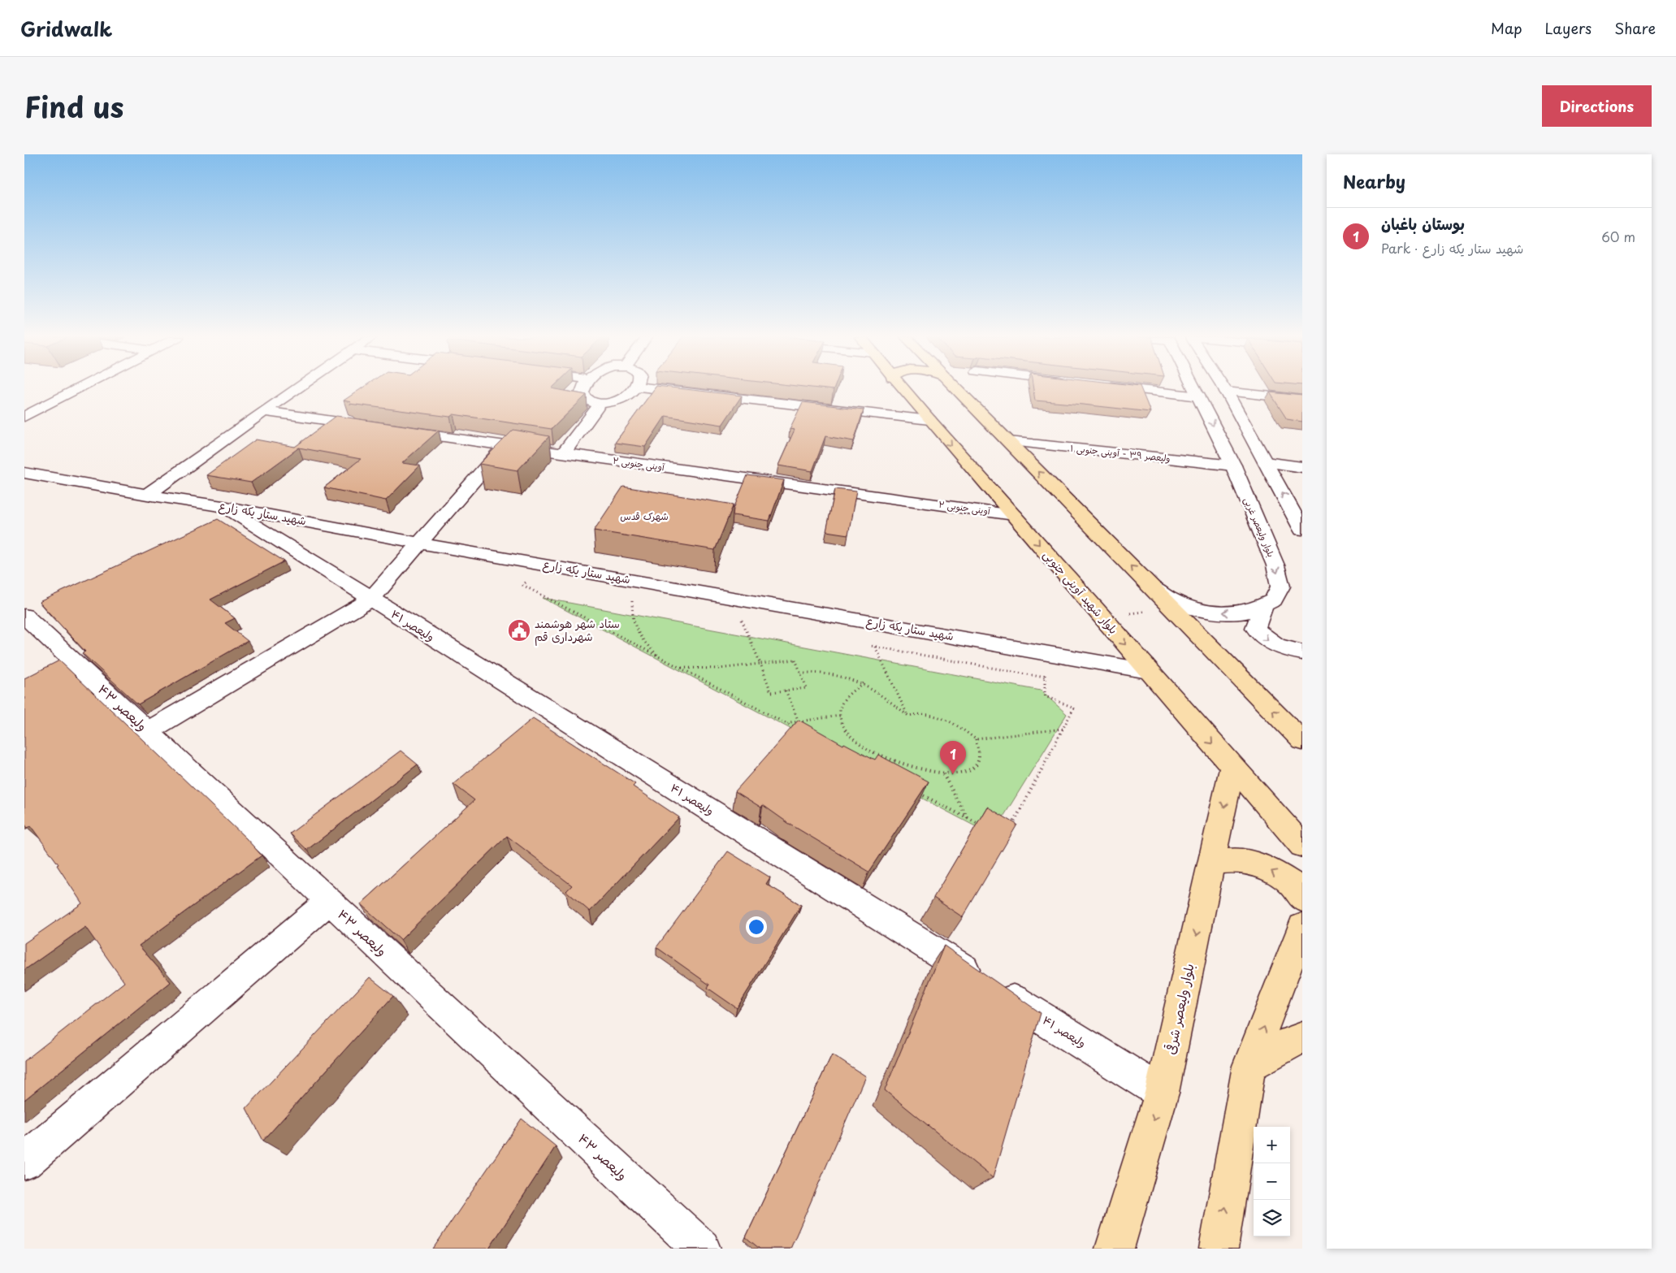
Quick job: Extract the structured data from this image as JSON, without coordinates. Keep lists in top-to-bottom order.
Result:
{
  "streets": {
    "main road": ["بلوار شهید آوینی جنوبی", "بلوار ولیعصر شرقی"],
    "street": [
      "ولیعصر ۳۹ - آوینی جنوبی ۱",
      "آوینی جنوبی ۲",
      "شهید ستار یکه زارع",
      "بلوار ولیعصر غربی",
      "ولیعصر ۴۱",
      "ولیعصر ۴۳"
    ]
  },
  "crossings": [
    ["ولیعصر ۳۹ - آوینی جنوبی ۱", "بلوار ولیعصر غربی"],
    ["آوینی جنوبی ۲", "بلوار شهید آوینی جنوبی"],
    ["شهید ستار یکه زارع", "بلوار شهید آوینی جنوبی"],
    ["شهید ستار یکه زارع", "ولیعصر ۴۱"],
    ["بلوار شهید آوینی جنوبی", "بلوار ولیعصر شرقی"],
    ["ولیعصر ۴۱", "بلوار ولیعصر شرقی"]
  ],
  "districts": ["شهرک قدس"],
  "places": {
    "public building": ["ستاد شهر هوشمند شهرداری قم"]
  },
  "page": {
    "header": "Gridwalk",
    "nav": ["Map", "Layers", "Share"],
    "title": "Find us",
    "buttons": "Directions",
    "heading": "Nearby",
    "list": [
      {
        "mark": "1",
        "name": "بوستان باغبان",
        "note": "Park · شهید ستار یکه زارع",
        "value": "60 m"
      }
    ],
    "pins": "1",
    "map_buttons": ["+", "−"]
  }
}
